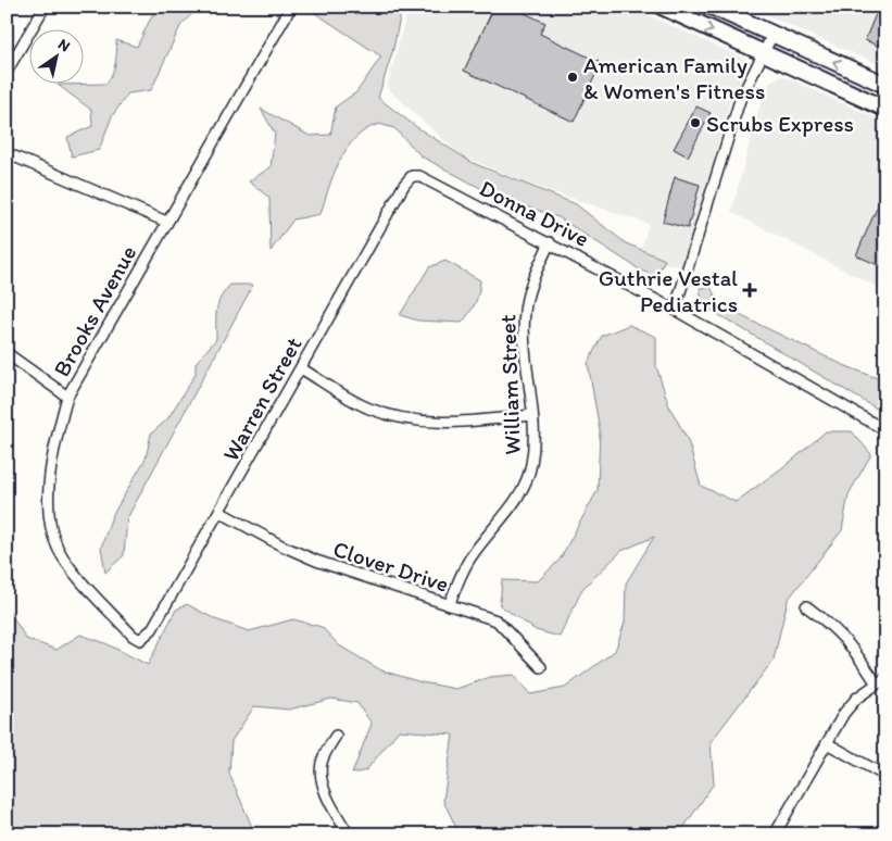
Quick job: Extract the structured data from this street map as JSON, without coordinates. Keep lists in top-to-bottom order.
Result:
{
  "streets": {
    "street": [
      "Donna Drive",
      "Brooks Avenue",
      "William Street",
      "Warren Street",
      "Clover Drive"
    ]
  },
  "crossings": [
    ["Donna Drive", "William Street"],
    ["Donna Drive", "Warren Street"],
    ["Brooks Avenue", "Warren Street"],
    ["William Street", "Clover Drive"],
    ["Warren Street", "Clover Drive"]
  ],
  "places": {
    "other": ["American Family & Women's Fitness", "Scrubs Express"],
    "health": ["Guthrie Vestal Pediatrics"]
  },
  "north": "top right"
}
